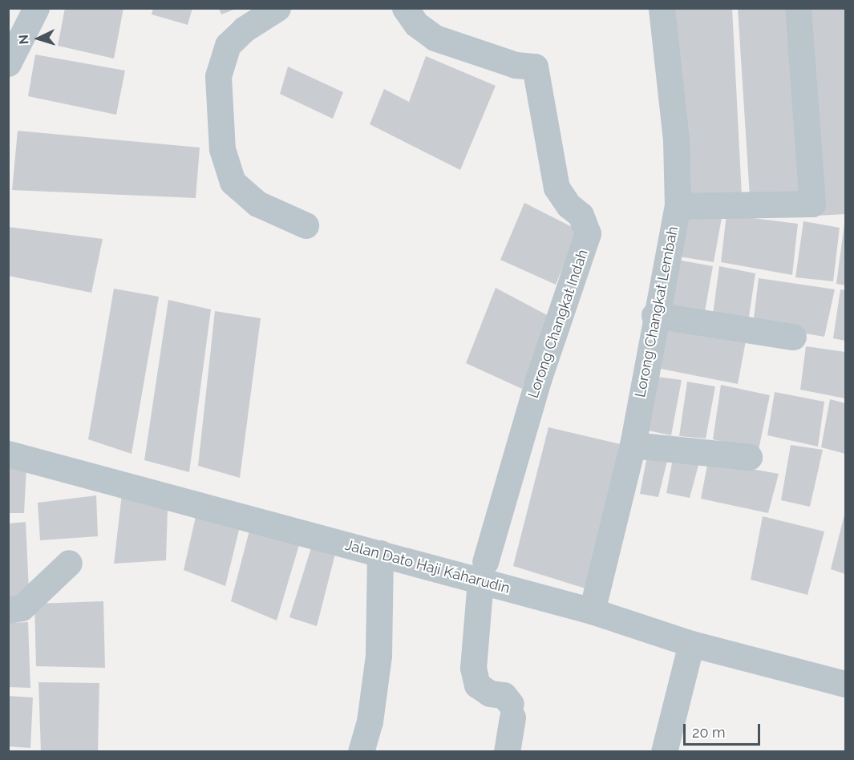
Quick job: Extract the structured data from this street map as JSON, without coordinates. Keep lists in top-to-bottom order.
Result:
{
  "streets": {
    "street": ["Lorong Changkat Lembah", "Lorong Changkat Indah", "Jalan Dato Haji Kaharudin"]
  },
  "crossings": [
    ["Lorong Changkat Lembah", "Jalan Dato Haji Kaharudin"],
    ["Lorong Changkat Indah", "Jalan Dato Haji Kaharudin"]
  ],
  "scale_bar": "20 m",
  "north": "left"
}
